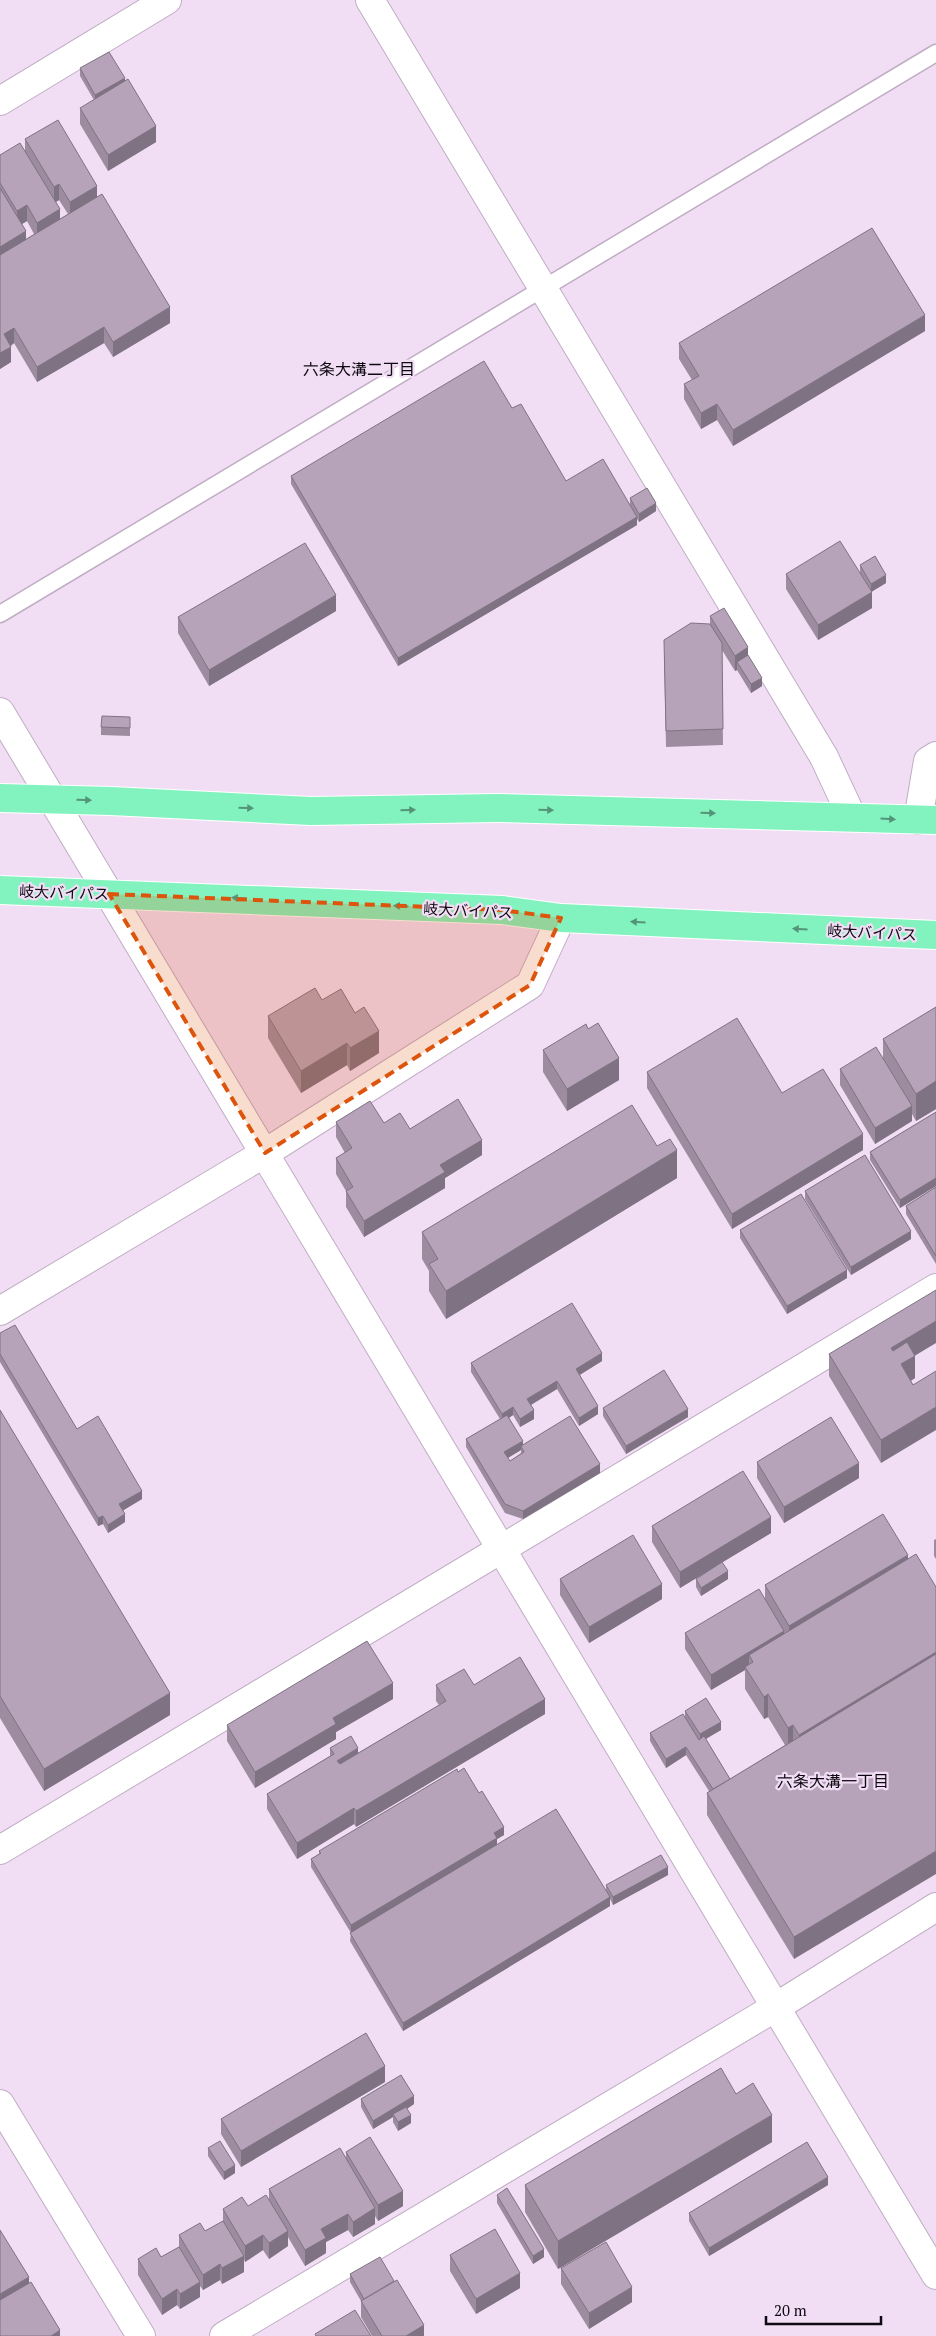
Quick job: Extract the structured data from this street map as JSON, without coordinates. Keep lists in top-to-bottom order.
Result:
{
  "streets": {
    "highway": ["岐大バイパス"]
  },
  "districts": ["六条大溝二丁目", "六条大溝一丁目"],
  "scale_bar": "20 m"
}
